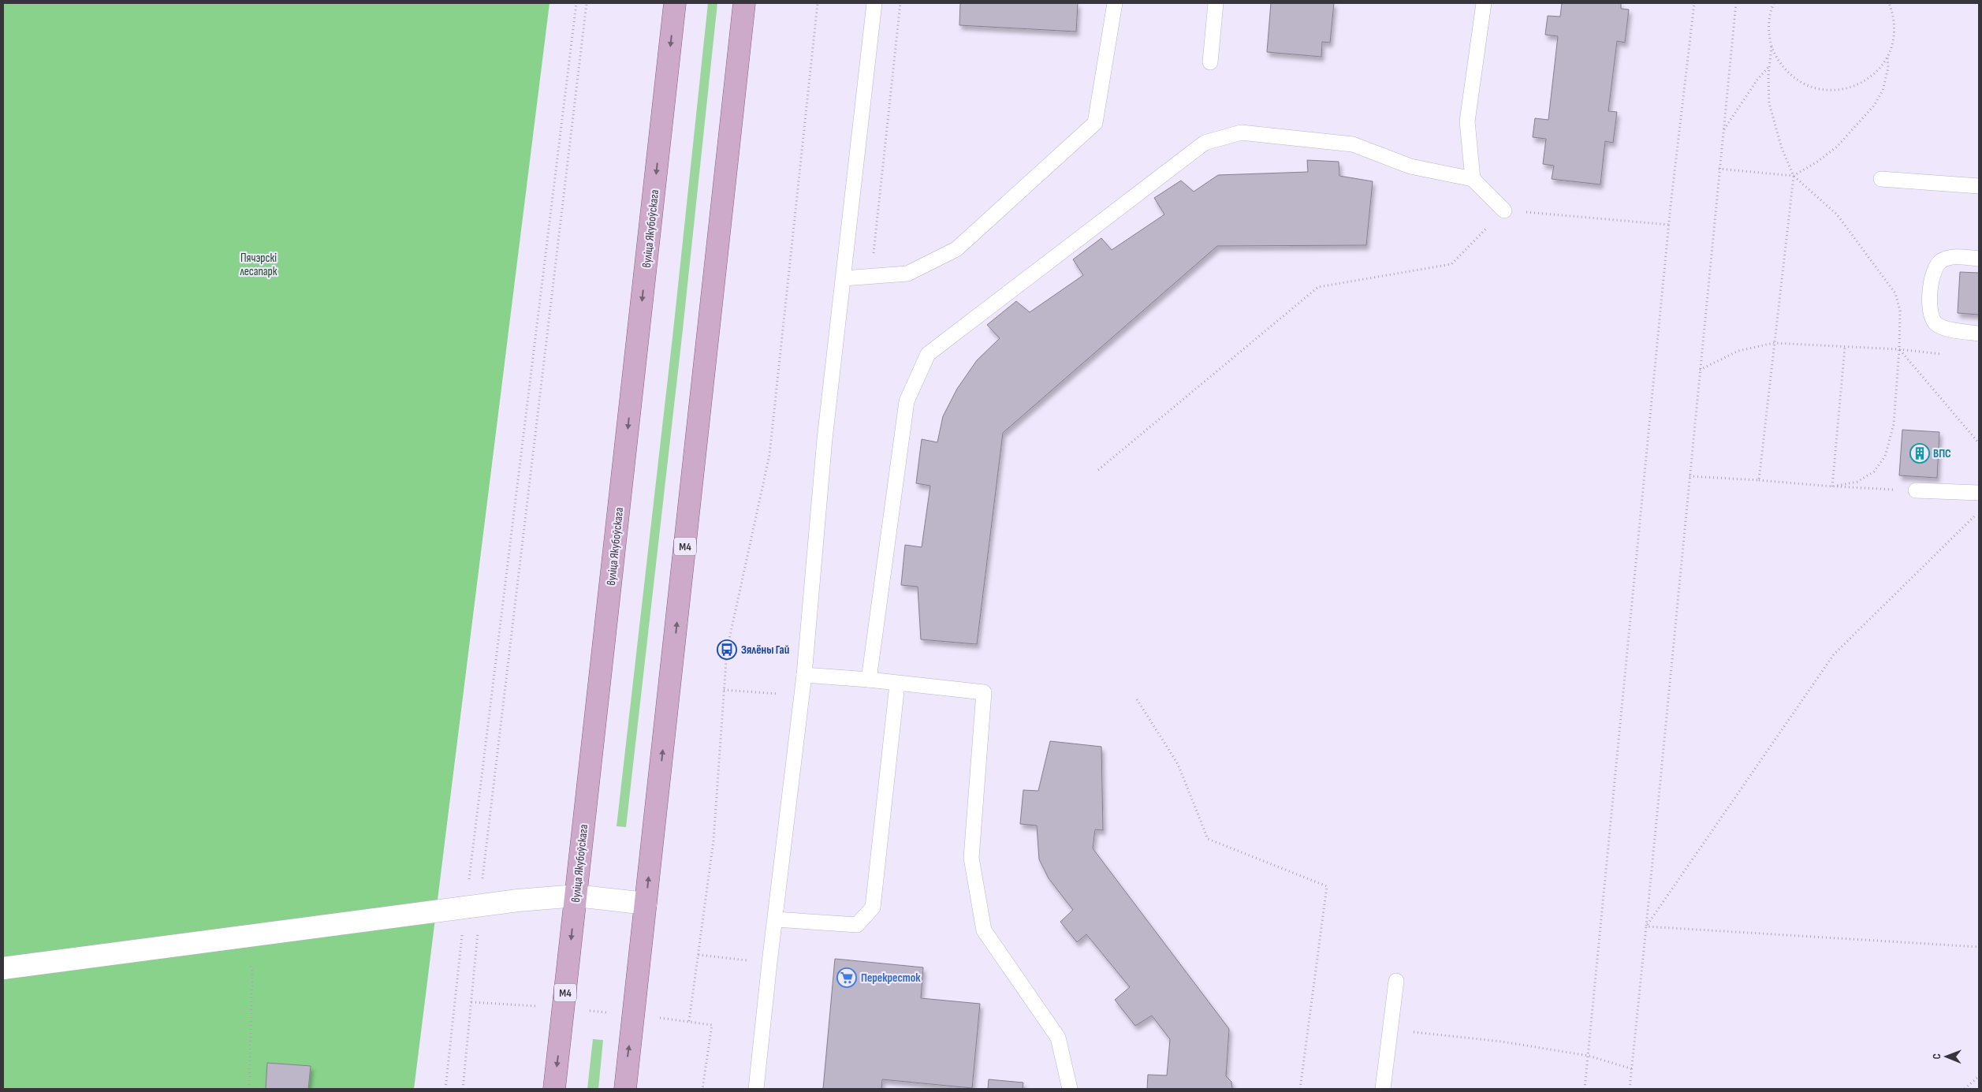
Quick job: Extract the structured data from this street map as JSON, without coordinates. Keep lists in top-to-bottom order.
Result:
{
  "streets": {
    "main road": ["вуліца Якубоўскага", "М4"]
  },
  "parks": ["Пячэрскі лесапарк"],
  "places": {
    "building": ["ВПС"],
    "bus stop": ["Зялёны Гай"],
    "supermarket": ["Перекресток"]
  },
  "north": "left"
}
